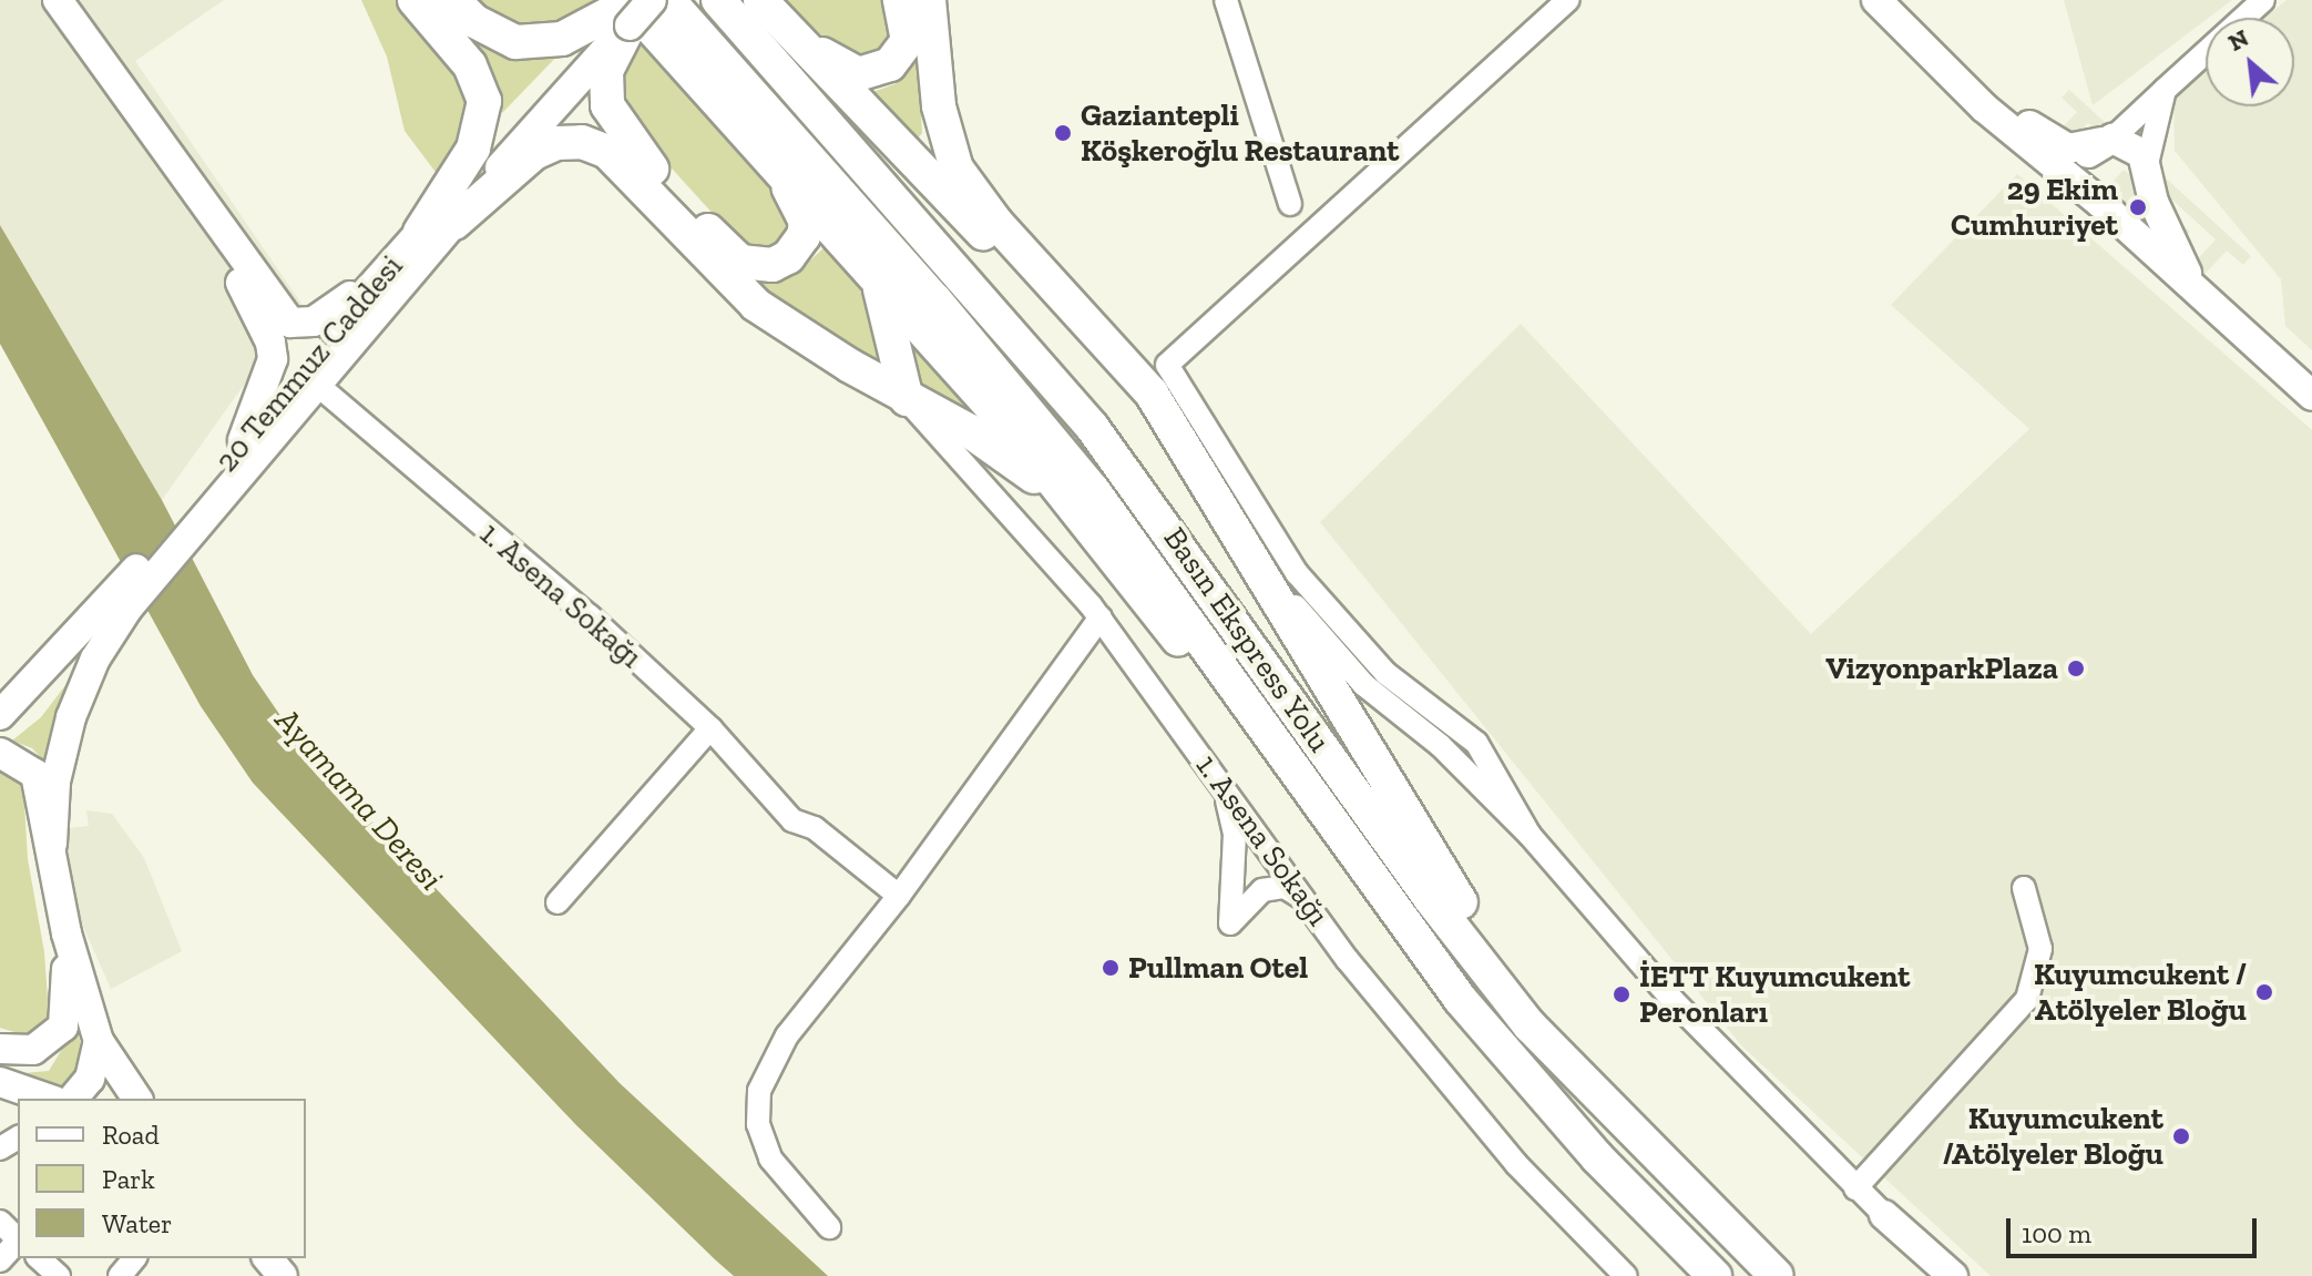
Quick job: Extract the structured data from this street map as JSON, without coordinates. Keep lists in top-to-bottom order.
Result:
{
  "streets": {
    "highway": ["Basın Ekspress Yolu"],
    "main road": ["20 Temmuz Caddesi"],
    "street": ["1. Asena Sokağı"]
  },
  "water": ["Ayamama Deresi"],
  "places": [
    "Gaziantepli Köşkeroğlu Restaurant",
    "29 Ekim Cumhuriyet",
    "VizyonparkPlaza",
    "Pullman Otel",
    "Kuyumcukent / Atölyeler Bloğu",
    "İETT Kuyumcukent Peronları",
    "Kuyumcukent /Atölyeler Bloğu"
  ],
  "legend": ["Road", "Park", "Water"],
  "scale_bar": "100 m",
  "north": "top left"
}
